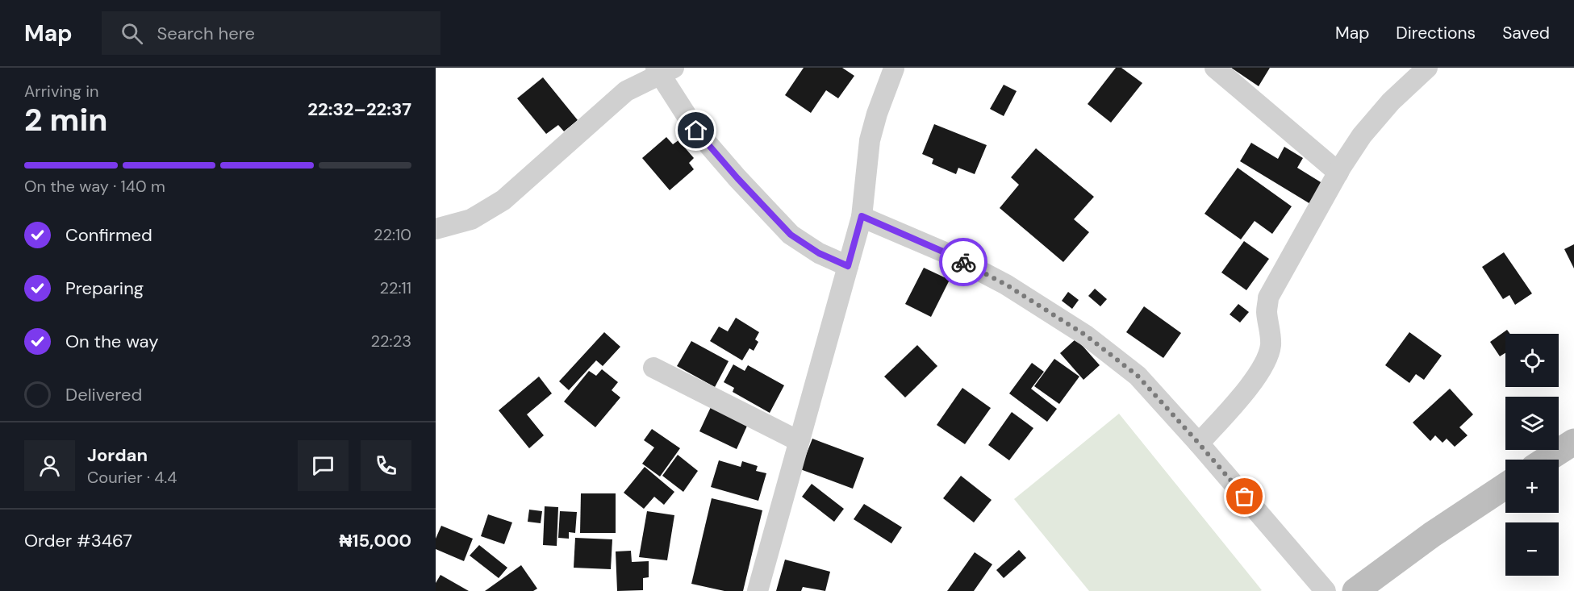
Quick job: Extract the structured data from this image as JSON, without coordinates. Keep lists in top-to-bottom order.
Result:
{
  "page": {
    "header": "Map",
    "search": "Search here",
    "nav": ["Map", "Directions", "Saved"],
    "heading": ["2 min", "Arriving in", "22:32–22:37"],
    "panel": [
      "Jordan",
      "Courier · 4.4",
      "Order #3467",
      "₦15,000"
    ],
    "bar": "On the way · 140 m",
    "list": [
      ["Confirmed", "22:10"],
      ["Preparing", "22:11"],
      ["On the way", "22:23"],
      "Delivered"
    ],
    "map_buttons": ["+", "−"]
  }
}
